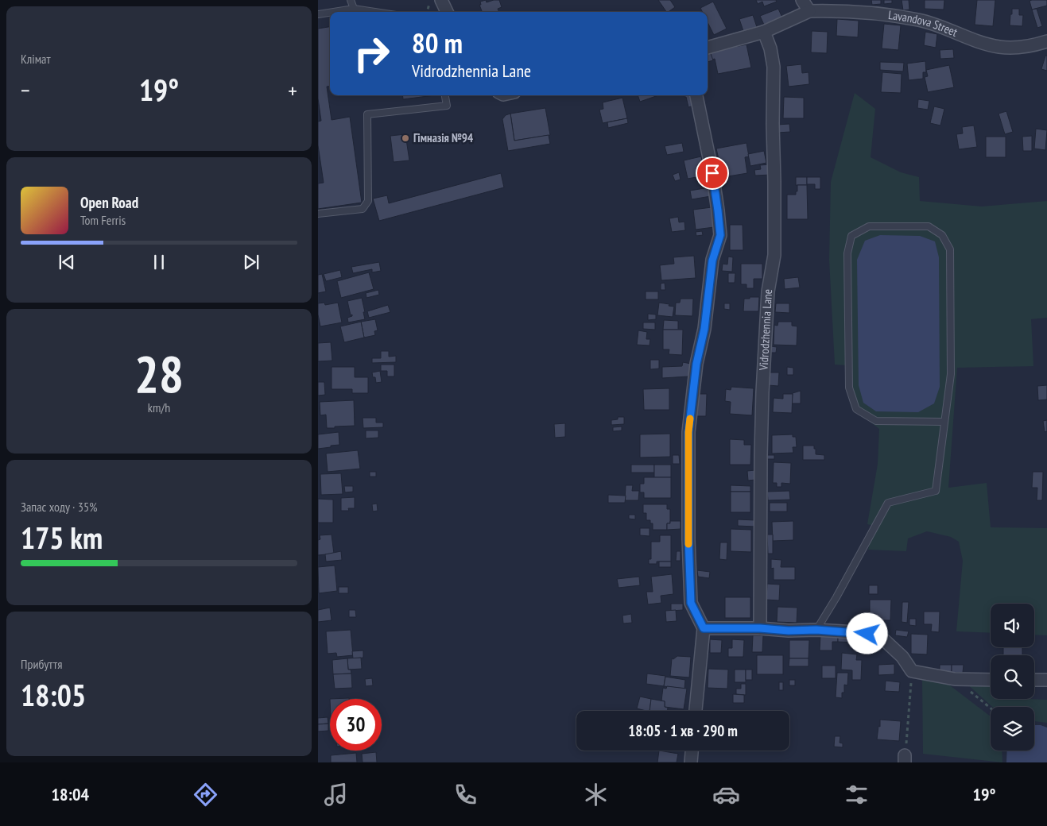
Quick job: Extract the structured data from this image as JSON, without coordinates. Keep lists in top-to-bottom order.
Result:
{
  "streets": {
    "street": ["Lavandova Street", "Vidrodzhennia Lane"]
  },
  "places": ["Гімназія №94"],
  "page": {
    "tile": [
      "Клімат",
      ["28", "km/h"],
      ["Запас ходу · 35%", "175 km"],
      ["Прибуття", "18:05"]
    ],
    "turn": ["80 m", "Vidrodzhennia Lane"],
    "heat": ["−", "19°", "+"],
    "song": ["Open Road", "Tom Ferris"],
    "limit": "30",
    "trip": "18:05 · 1 хв · 290 m",
    "tabs": ["18:04", "19°"]
  }
}
